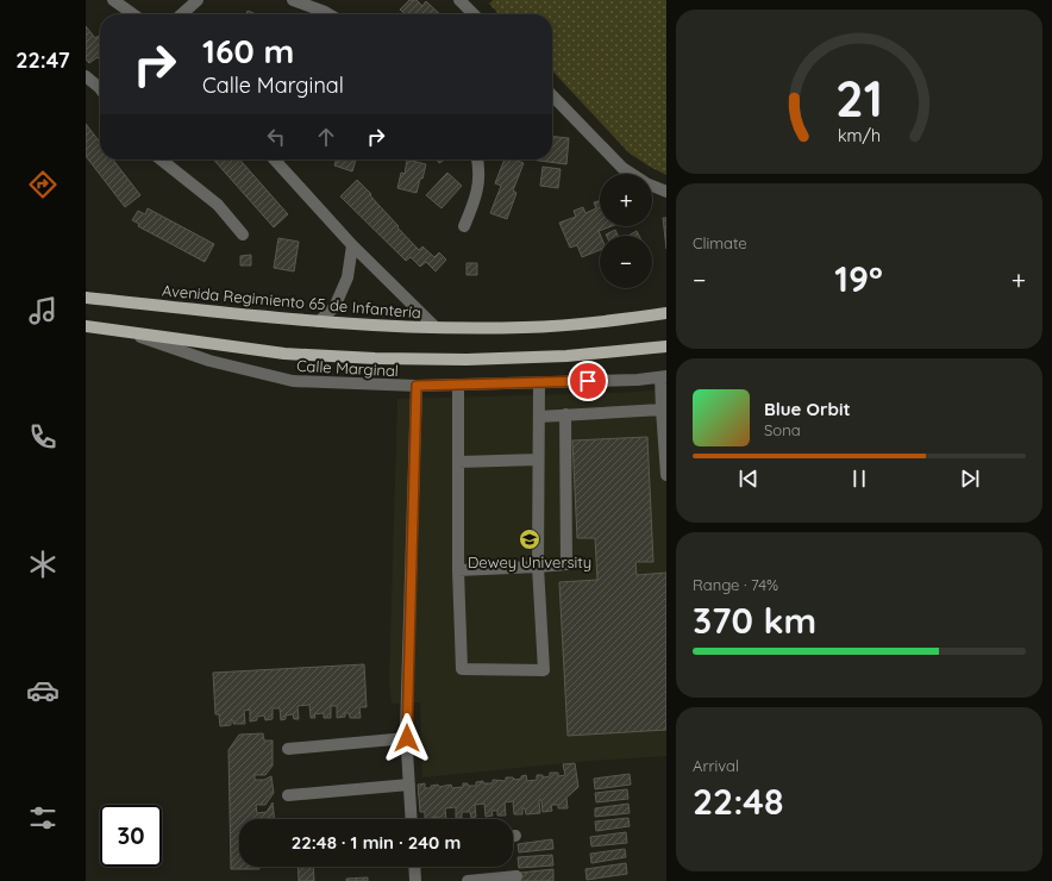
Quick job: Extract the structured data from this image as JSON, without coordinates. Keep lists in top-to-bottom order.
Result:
{
  "streets": {
    "main road": ["Avenida Regimiento 65 de Infantería"],
    "street": ["Calle Marginal"]
  },
  "places": {
    "school or university": ["Dewey University"]
  },
  "page": {
    "tabs": "22:47",
    "turn": ["160 m", "Calle Marginal"],
    "map_buttons": ["+", "−"],
    "tile": [
      "Climate",
      ["Range · 74%", "370 km"],
      ["Arrival", "22:48"]
    ],
    "heat": ["−", "19°", "+"],
    "song": ["Blue Orbit", "Sona"],
    "limit": "30",
    "trip": "22:48 · 1 min · 240 m",
    "gauge": ["21", "km/h"]
  }
}
